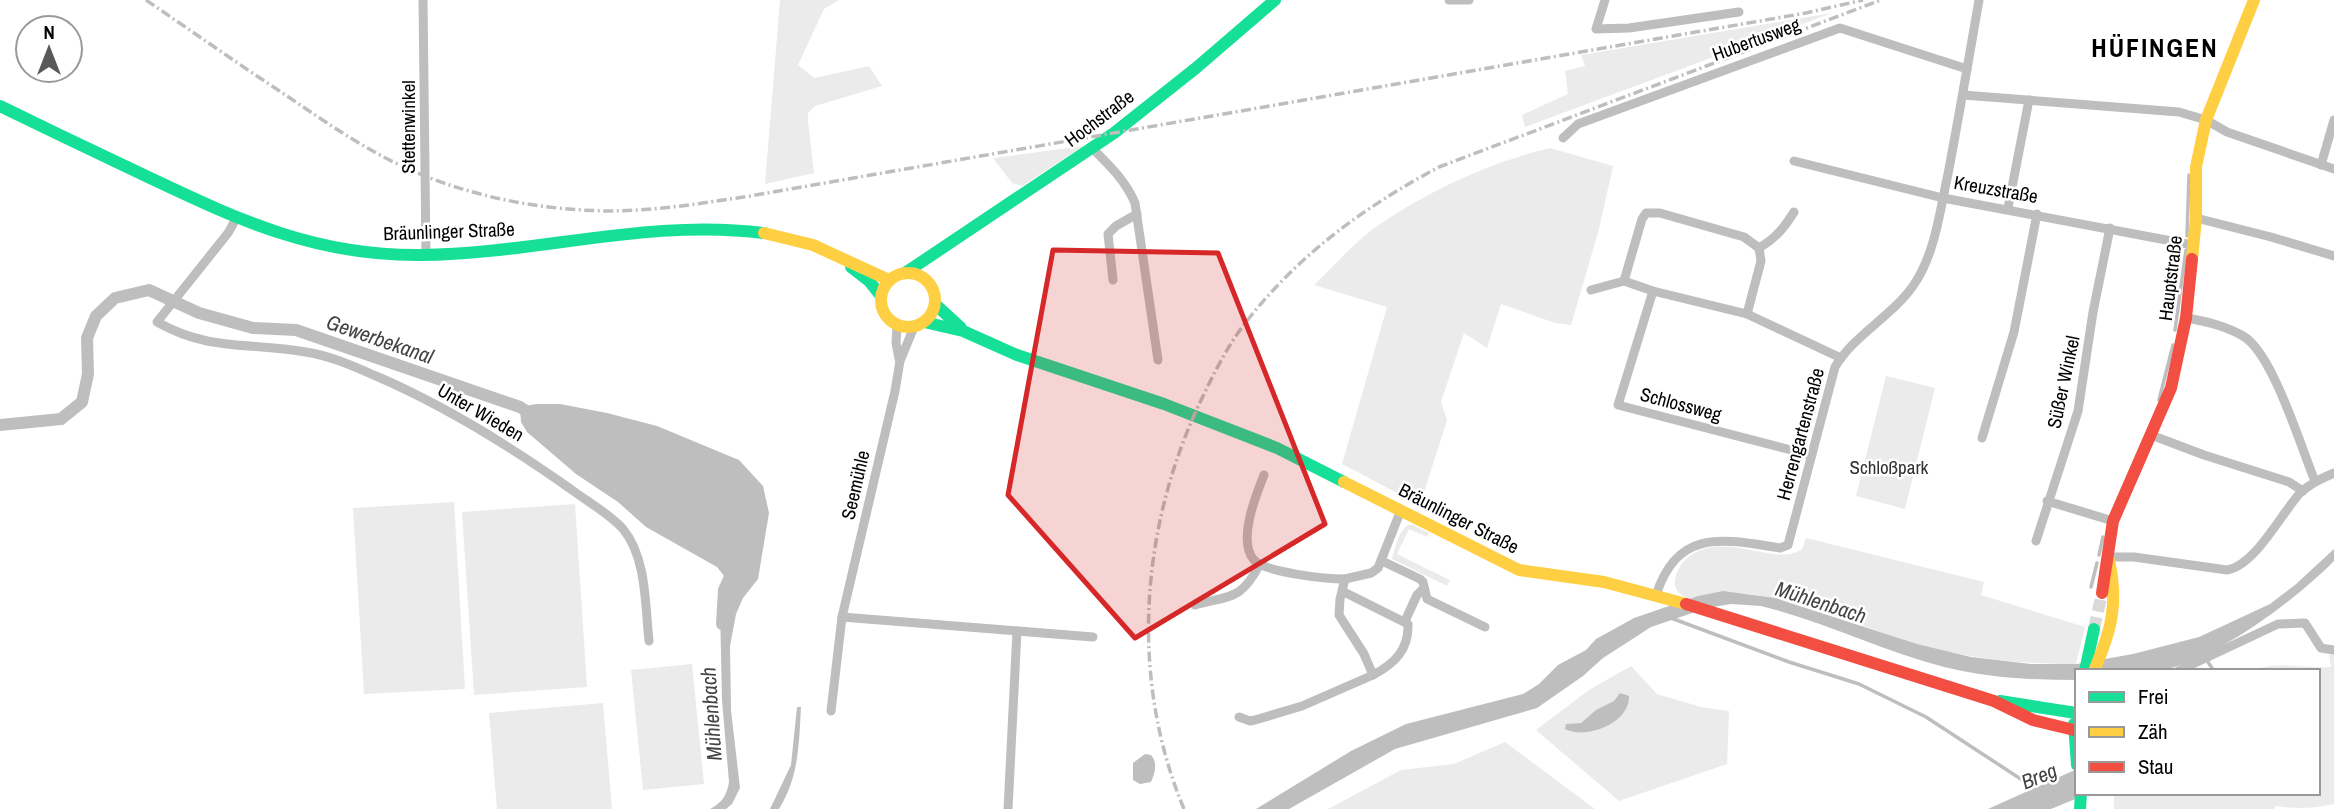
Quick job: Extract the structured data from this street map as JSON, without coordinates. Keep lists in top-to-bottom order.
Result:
{
  "streets": {
    "main road": ["Hochstraße", "Bräunlinger Straße", "Hauptstraße"],
    "street": [
      "Hubertusweg",
      "Stettenwinkel",
      "Kreuzstraße",
      "Süßer Winkel",
      "Schlossweg",
      "Unter Wieden",
      "Herrengartenstraße",
      "Seemühle"
    ]
  },
  "crossings": [
    ["Hubertusweg", "Herrengartenstraße"],
    ["Hochstraße", "Bräunlinger Straße"],
    ["Hochstraße", "Seemühle"],
    ["Stettenwinkel", "Bräunlinger Straße"],
    ["Kreuzstraße", "Hauptstraße"],
    ["Kreuzstraße", "Süßer Winkel"],
    ["Kreuzstraße", "Herrengartenstraße"],
    ["Bräunlinger Straße", "Unter Wieden"],
    ["Bräunlinger Straße", "Herrengartenstraße"],
    ["Bräunlinger Straße", "Seemühle"],
    ["Schlossweg", "Herrengartenstraße"]
  ],
  "districts": ["HÜFINGEN"],
  "water": ["Gewerbekanal", "Mühlenbach", "Breg"],
  "parks": ["Schloßpark"],
  "legend": ["Frei", "Zäh", "Stau"],
  "north": "top"
}
